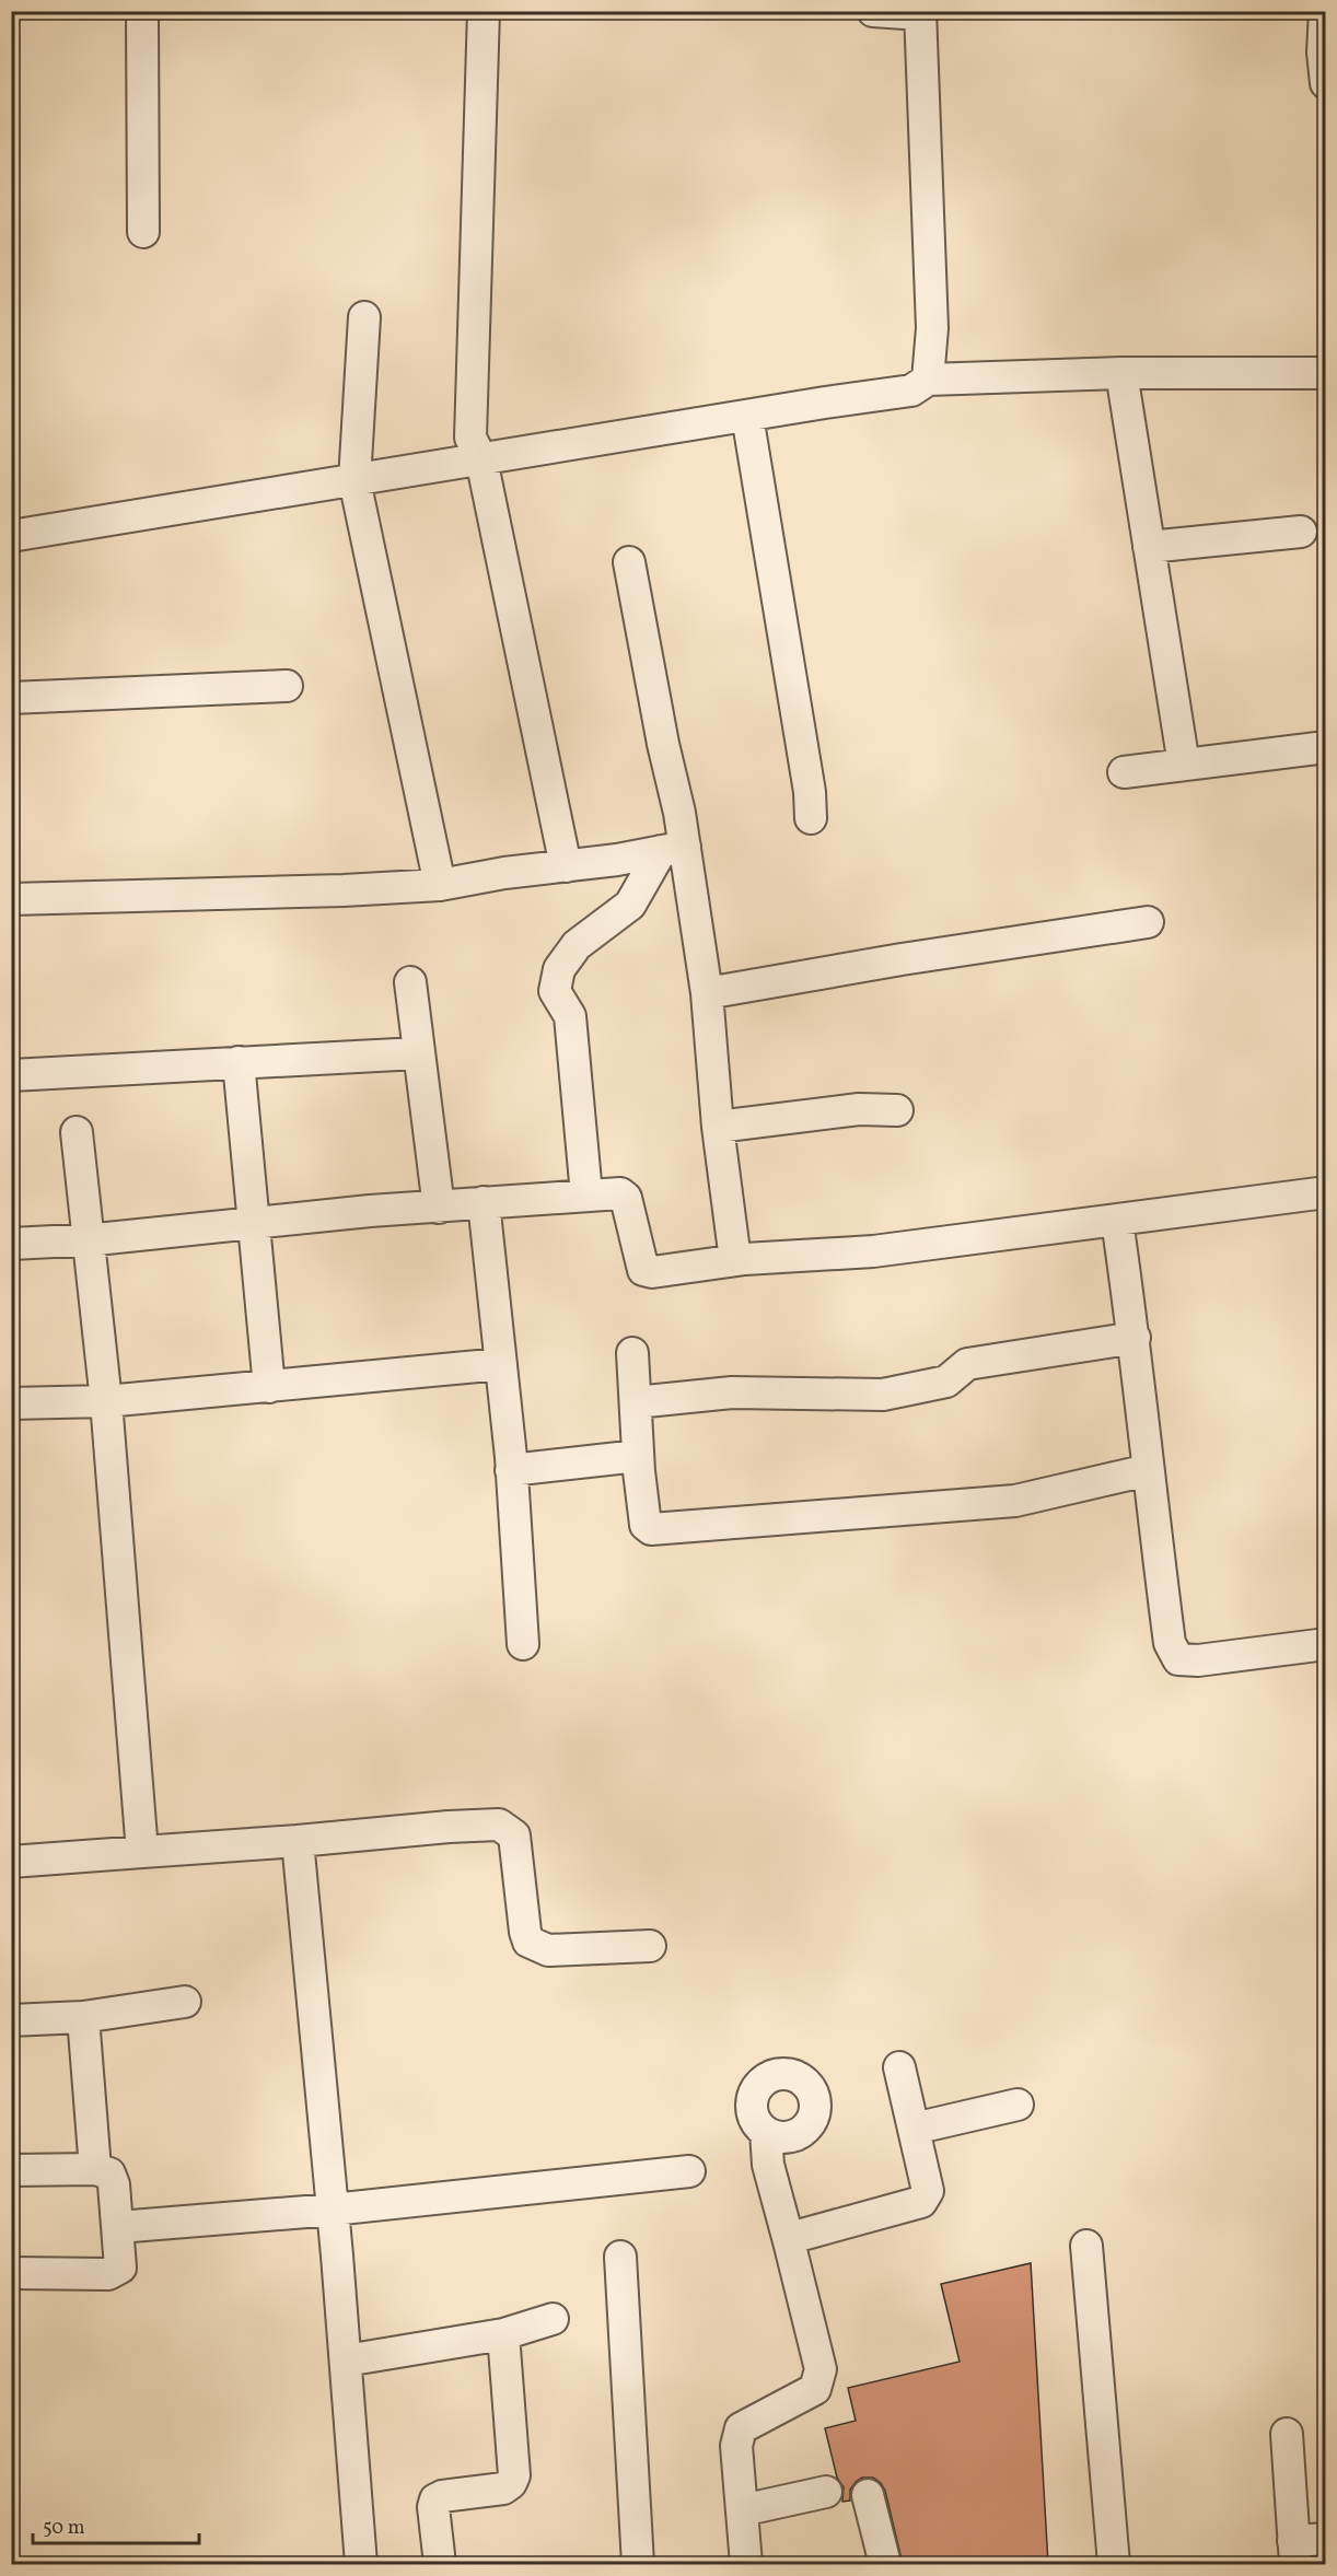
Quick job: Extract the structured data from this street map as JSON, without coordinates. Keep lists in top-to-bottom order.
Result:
{
  "scale_bar": "50 m"
}
